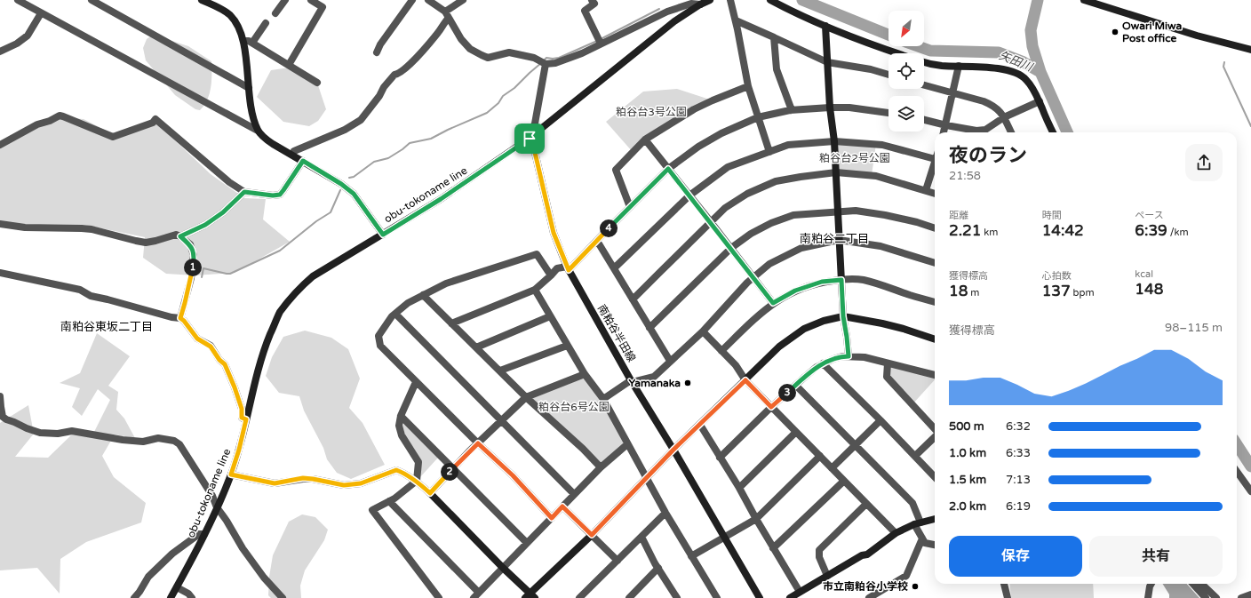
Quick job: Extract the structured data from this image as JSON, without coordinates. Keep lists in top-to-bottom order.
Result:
{
  "streets": {
    "street": ["obu-tokoname line", "南粕谷半田線"]
  },
  "crossings": [
    ["obu-tokoname line", "南粕谷半田線"]
  ],
  "districts": ["南粕谷二丁目", "南粕谷東坂二丁目"],
  "water": ["矢田川"],
  "parks": ["粕谷台3号公園", "粕谷台2号公園", "粕谷台6号公園"],
  "places": ["Owari Miwa Post office", "Yamanaka", "市立南粕谷小学校"],
  "north": "bottom left",
  "page": {
    "heading": ["夜のラン", "21:58"],
    "stats": [
      ["距離", "2.21 km"],
      ["時間", "14:42"],
      ["ペース", "6:39 /km"],
      ["獲得標高", "18 m"],
      ["心拍数", "137 bpm"],
      ["kcal", "148"]
    ],
    "pins": [
      "4",
      "1",
      "3",
      "2"
    ],
    "chart": ["獲得標高", "98–115 m"],
    "list": [
      {
        "name": "500 m",
        "note": "6:32"
      },
      {
        "name": "1.0 km",
        "note": "6:33"
      },
      {
        "name": "1.5 km",
        "note": "7:13"
      },
      {
        "name": "2.0 km",
        "note": "6:19"
      }
    ],
    "buttons": ["保存", "共有"]
  }
}
